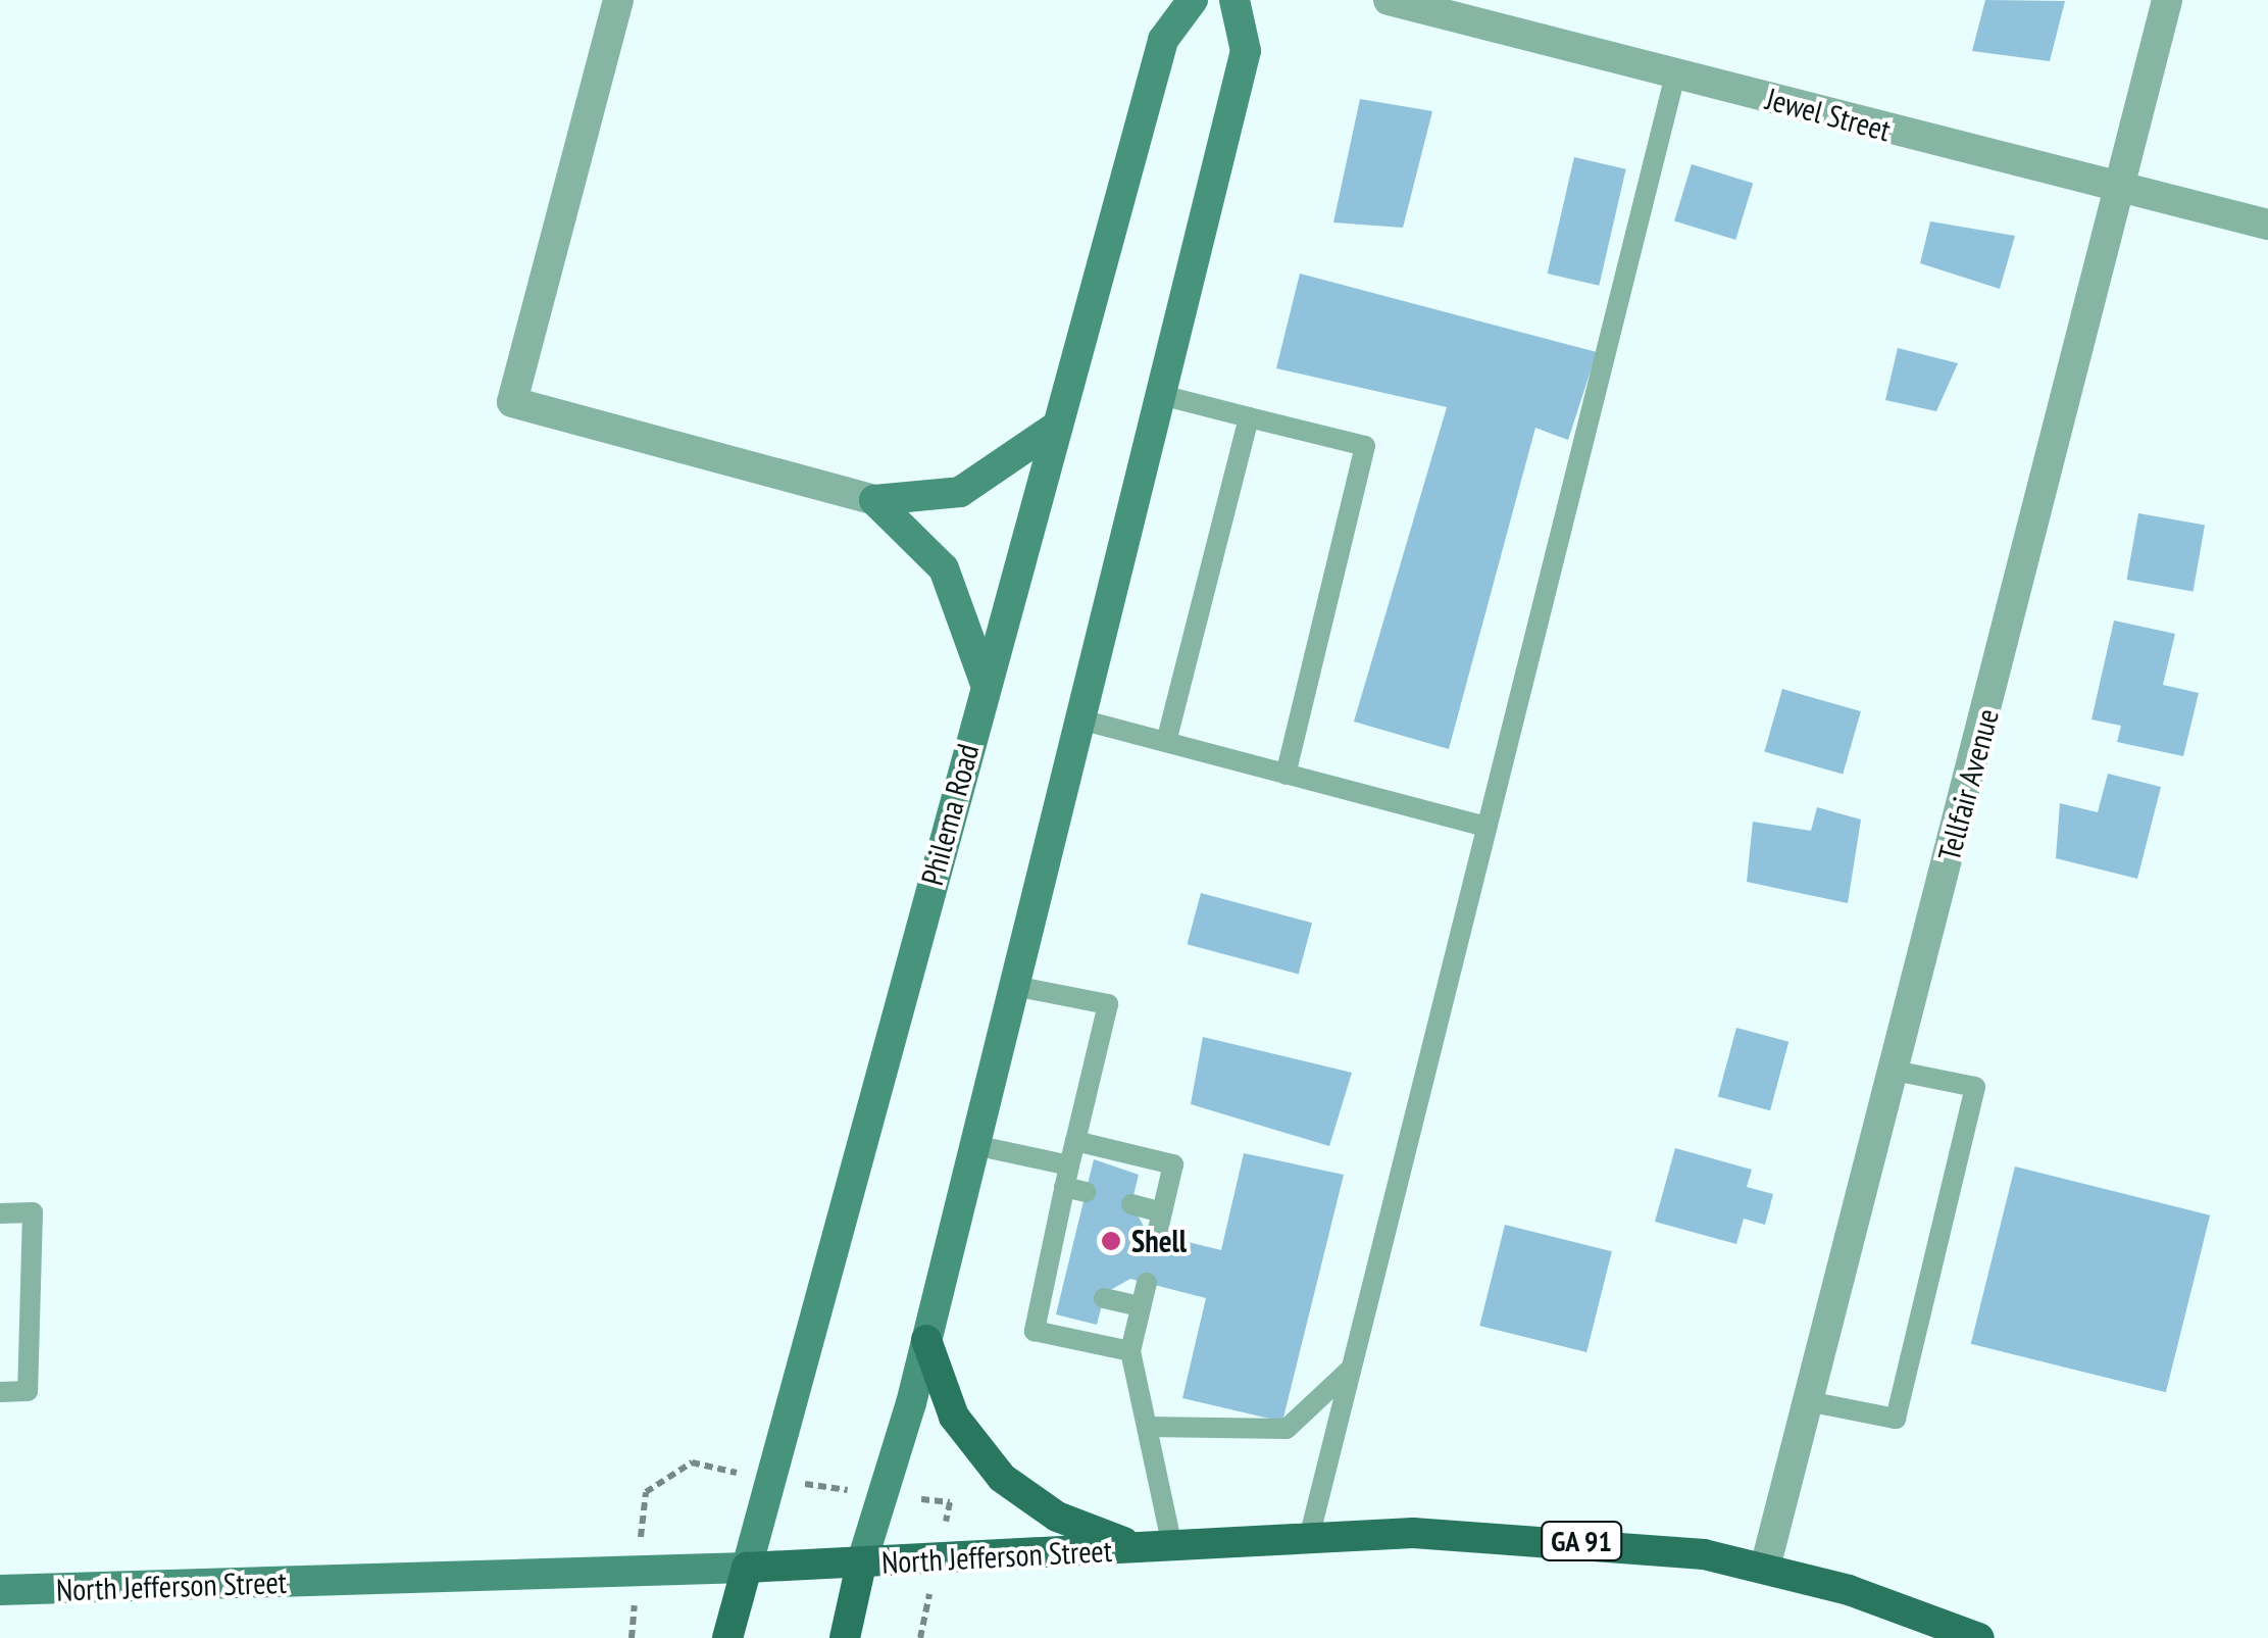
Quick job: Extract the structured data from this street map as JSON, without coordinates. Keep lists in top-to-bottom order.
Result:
{
  "streets": {
    "main road": ["Philema Road", "GA 91", "North Jefferson Street"],
    "street": ["Jewel Street", "Tellfair Avenue"]
  },
  "crossings": [
    ["Jewel Street", "Tellfair Avenue"],
    ["Tellfair Avenue", "North Jefferson Street"],
    ["Philema Road", "North Jefferson Street"]
  ],
  "places": ["Shell"]
}
